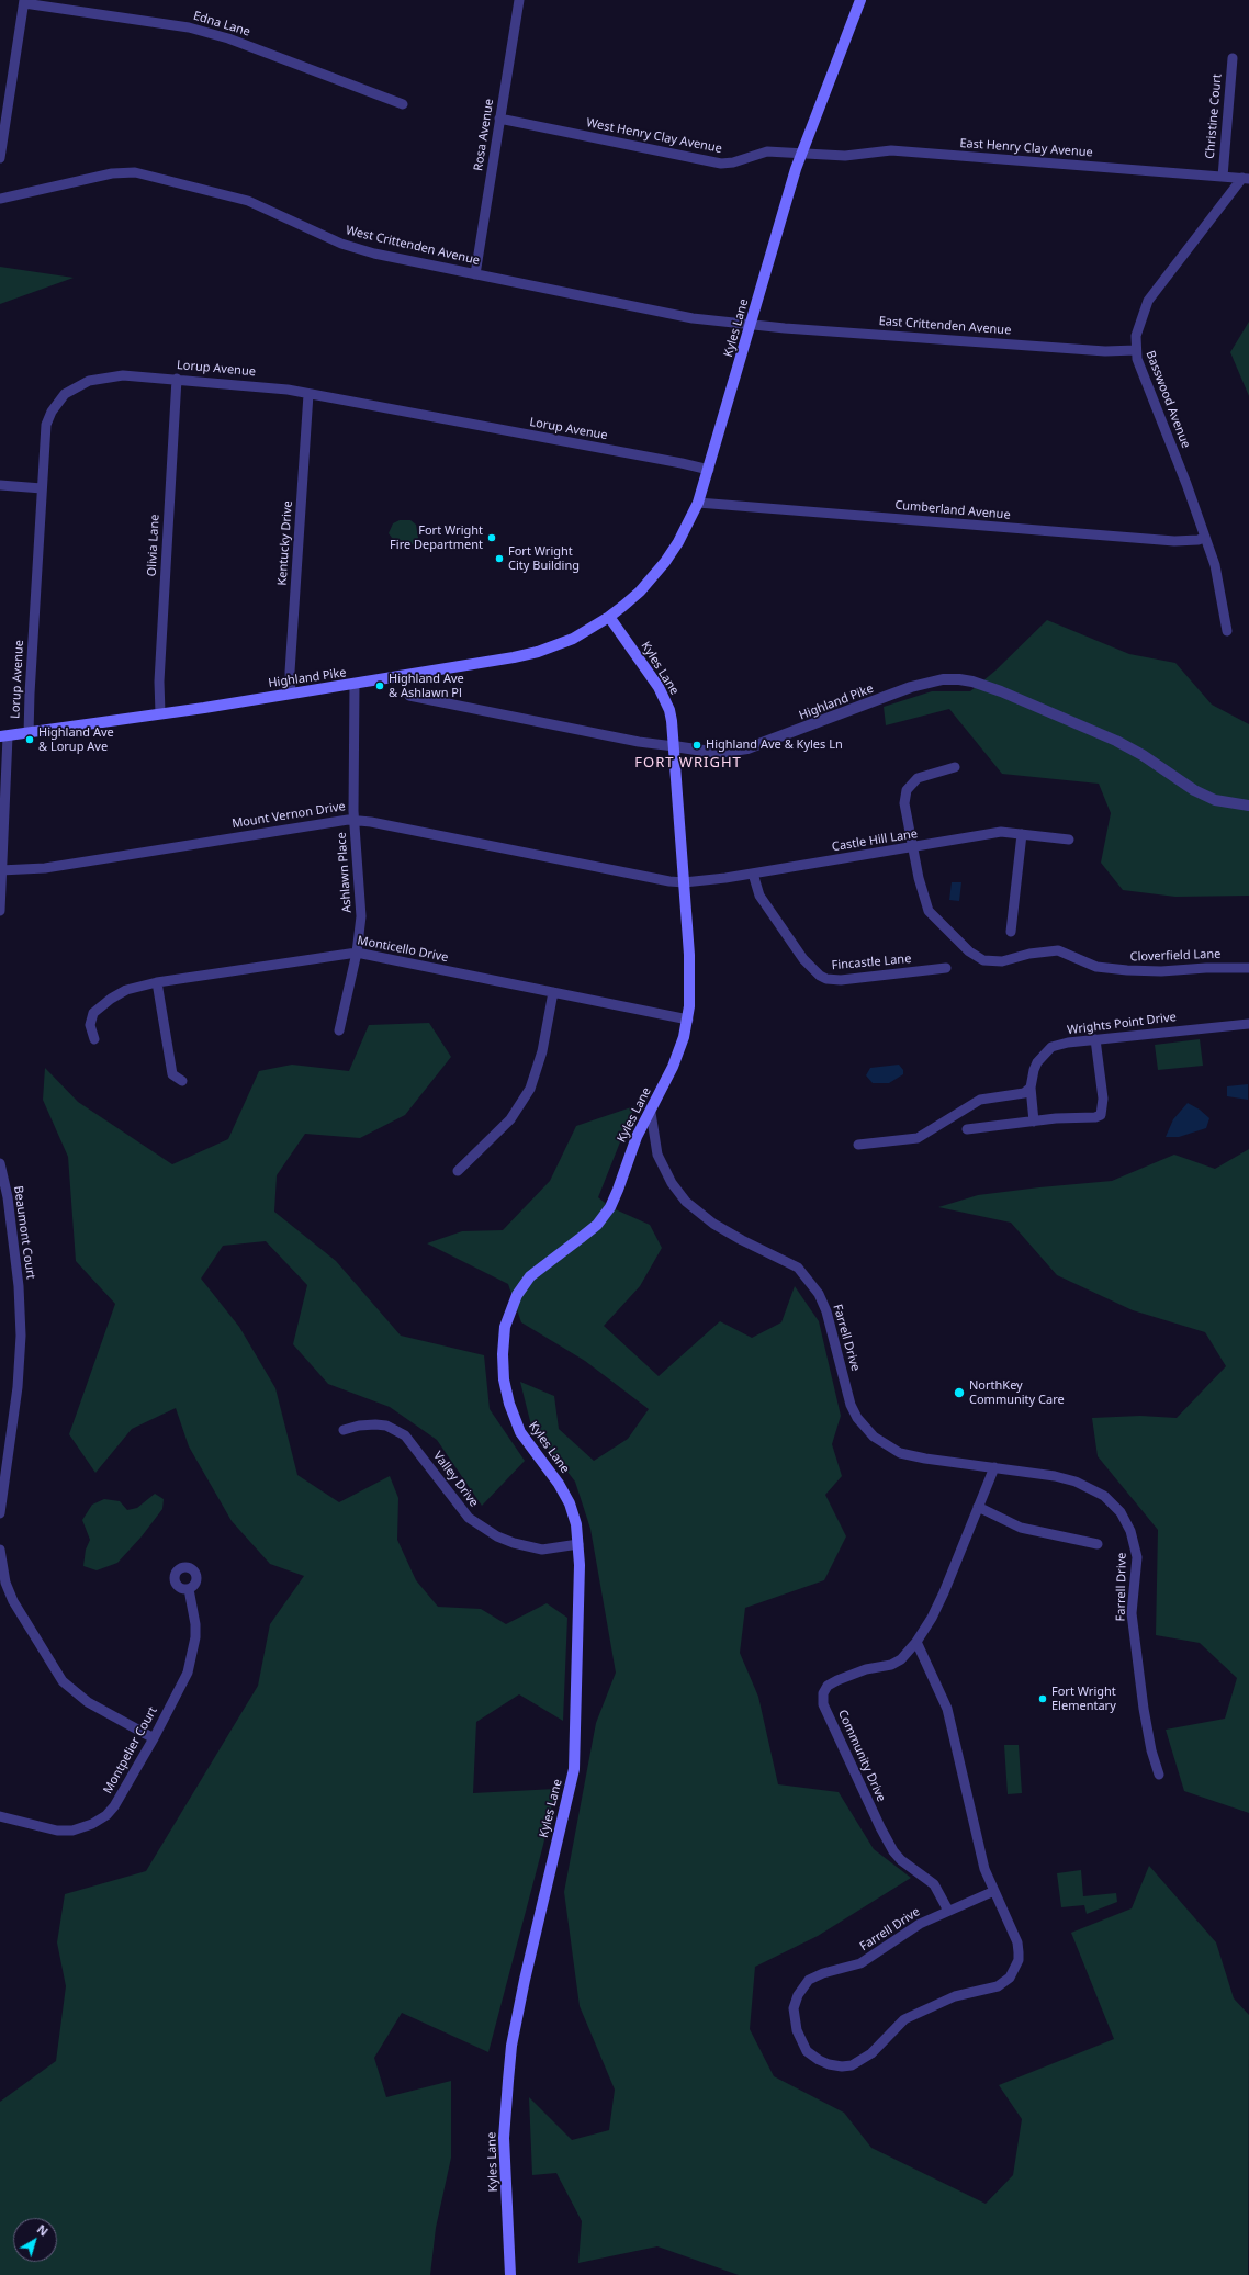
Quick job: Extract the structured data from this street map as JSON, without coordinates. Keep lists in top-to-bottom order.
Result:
{
  "streets": {
    "main road": ["Kyles Lane", "Highland Pike"],
    "street": [
      "Edna Lane",
      "Christine Court",
      "Rosa Avenue",
      "West Henry Clay Avenue",
      "East Henry Clay Avenue",
      "West Crittenden Avenue",
      "East Crittenden Avenue",
      "Lorup Avenue",
      "Basswood Avenue",
      "Cumberland Avenue",
      "Kentucky Drive",
      "Olivia Lane",
      "Mount Vernon Drive",
      "Castle Hill Lane",
      "Ashlawn Place",
      "Monticello Drive",
      "Cloverfield Lane",
      "Fincastle Lane",
      "Wrights Point Drive",
      "Beaumont Court",
      "Farrell Drive",
      "Valley Drive",
      "Montpelier Court",
      "Community Drive"
    ]
  },
  "crossings": [
    ["Christine Court", "East Henry Clay Avenue"],
    ["Rosa Avenue", "West Henry Clay Avenue"],
    ["Rosa Avenue", "West Crittenden Avenue"],
    ["West Henry Clay Avenue", "East Henry Clay Avenue"],
    ["West Henry Clay Avenue", "Kyles Lane"],
    ["East Henry Clay Avenue", "Kyles Lane"],
    ["East Henry Clay Avenue", "Basswood Avenue"],
    ["West Crittenden Avenue", "East Crittenden Avenue"],
    ["West Crittenden Avenue", "Kyles Lane"],
    ["East Crittenden Avenue", "Kyles Lane"],
    ["East Crittenden Avenue", "Basswood Avenue"],
    ["Kyles Lane", "Lorup Avenue"],
    ["Kyles Lane", "Cumberland Avenue"],
    ["Kyles Lane", "Highland Pike"],
    ["Kyles Lane", "Mount Vernon Drive"],
    ["Kyles Lane", "Castle Hill Lane"],
    ["Kyles Lane", "Monticello Drive"],
    ["Kyles Lane", "Farrell Drive"],
    ["Kyles Lane", "Valley Drive"],
    ["Lorup Avenue", "Kentucky Drive"],
    ["Lorup Avenue", "Olivia Lane"],
    ["Lorup Avenue", "Highland Pike"],
    ["Basswood Avenue", "Cumberland Avenue"],
    ["Kentucky Drive", "Highland Pike"],
    ["Olivia Lane", "Highland Pike"],
    ["Highland Pike", "Ashlawn Place"],
    ["Mount Vernon Drive", "Castle Hill Lane"],
    ["Mount Vernon Drive", "Ashlawn Place"],
    ["Castle Hill Lane", "Cloverfield Lane"],
    ["Castle Hill Lane", "Fincastle Lane"],
    ["Ashlawn Place", "Monticello Drive"],
    ["Farrell Drive", "Community Drive"]
  ],
  "districts": ["FORT WRIGHT"],
  "places": [
    "Fort Wright Fire Department",
    "Fort Wright City Building",
    "Highland Ave & Ashlawn Pl",
    "Highland Ave & Lorup Ave",
    "Highland Ave & Kyles Ln",
    "NorthKey Community Care",
    "Fort Wright Elementary"
  ],
  "north": "top right"
}
